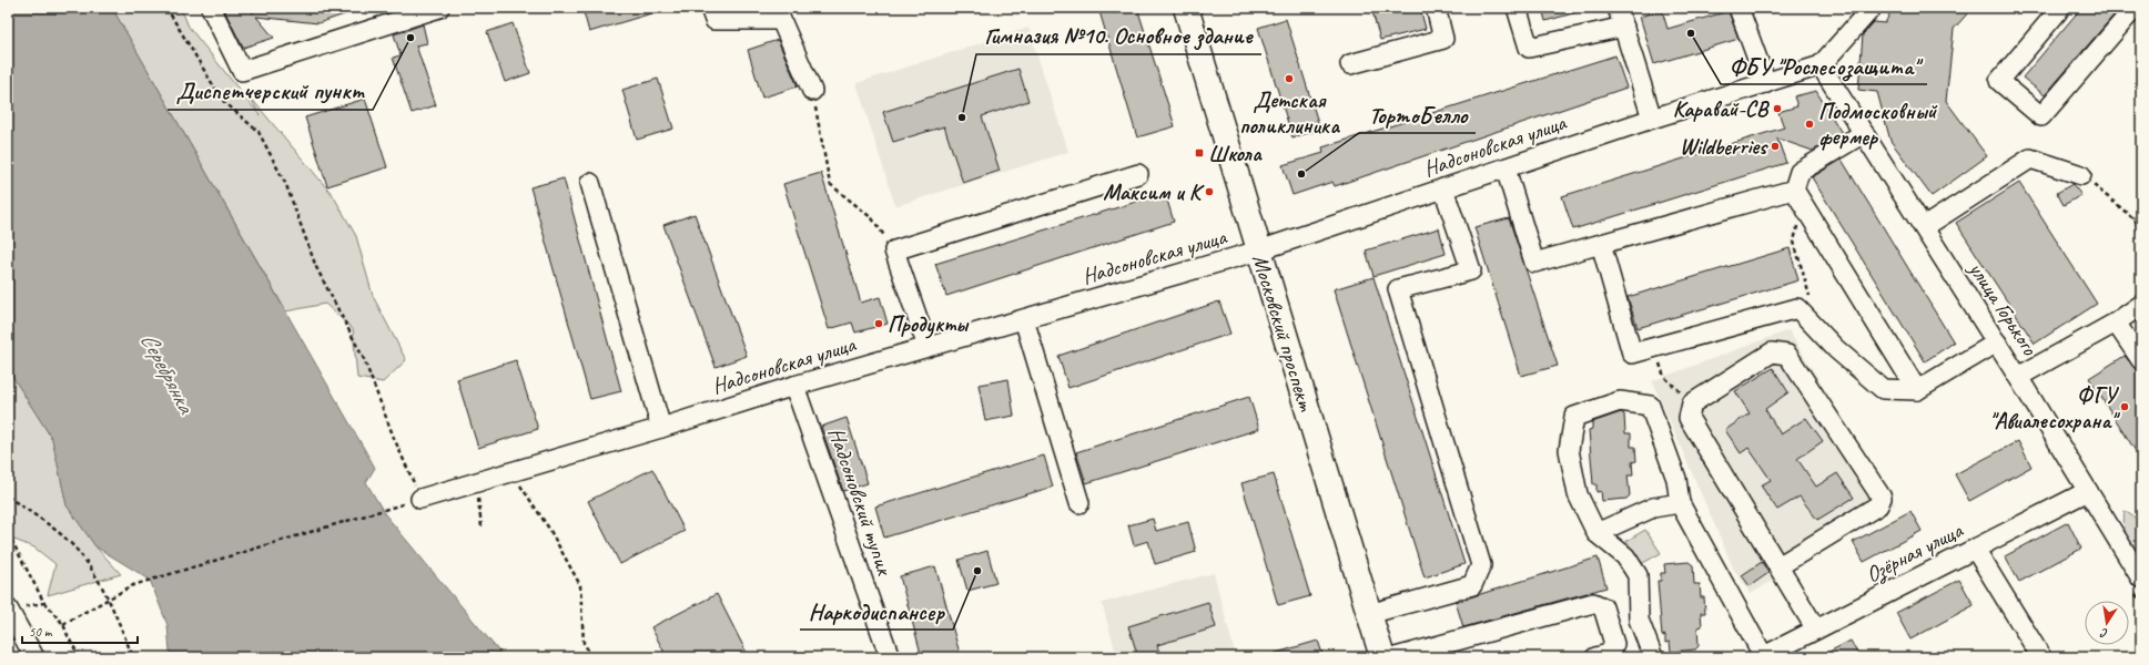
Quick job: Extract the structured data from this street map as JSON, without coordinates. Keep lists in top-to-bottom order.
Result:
{
  "streets": {
    "main road": ["Московский проспект"],
    "street": [
      "Надсоновская улица",
      "улица Горького",
      "Надсоновский тупик",
      "Озёрная улица"
    ]
  },
  "crossings": [
    ["Надсоновская улица", "улица Горького"],
    ["Надсоновская улица", "Московский проспект"],
    ["Надсоновская улица", "Надсоновский тупик"],
    ["улица Горького", "Озёрная улица"]
  ],
  "water": ["Серебрянка"],
  "places": {
    "other": [
      "ФБУ \"Рослесозащита\"",
      "Диспетчерский пункт",
      "Детская поликлиника",
      "Каравай-СВ",
      "Гимназия №10. Основное здание",
      "Подмосковный фермер",
      "Wildberries",
      "ТортоБелло",
      "Максим и К",
      "Продукты",
      "ФГУ \"Авиалесохрана\"",
      "Наркодиспансер"
    ],
    "transit": ["Школа"]
  },
  "scale_bar": "50 m",
  "north": "bottom"
}
